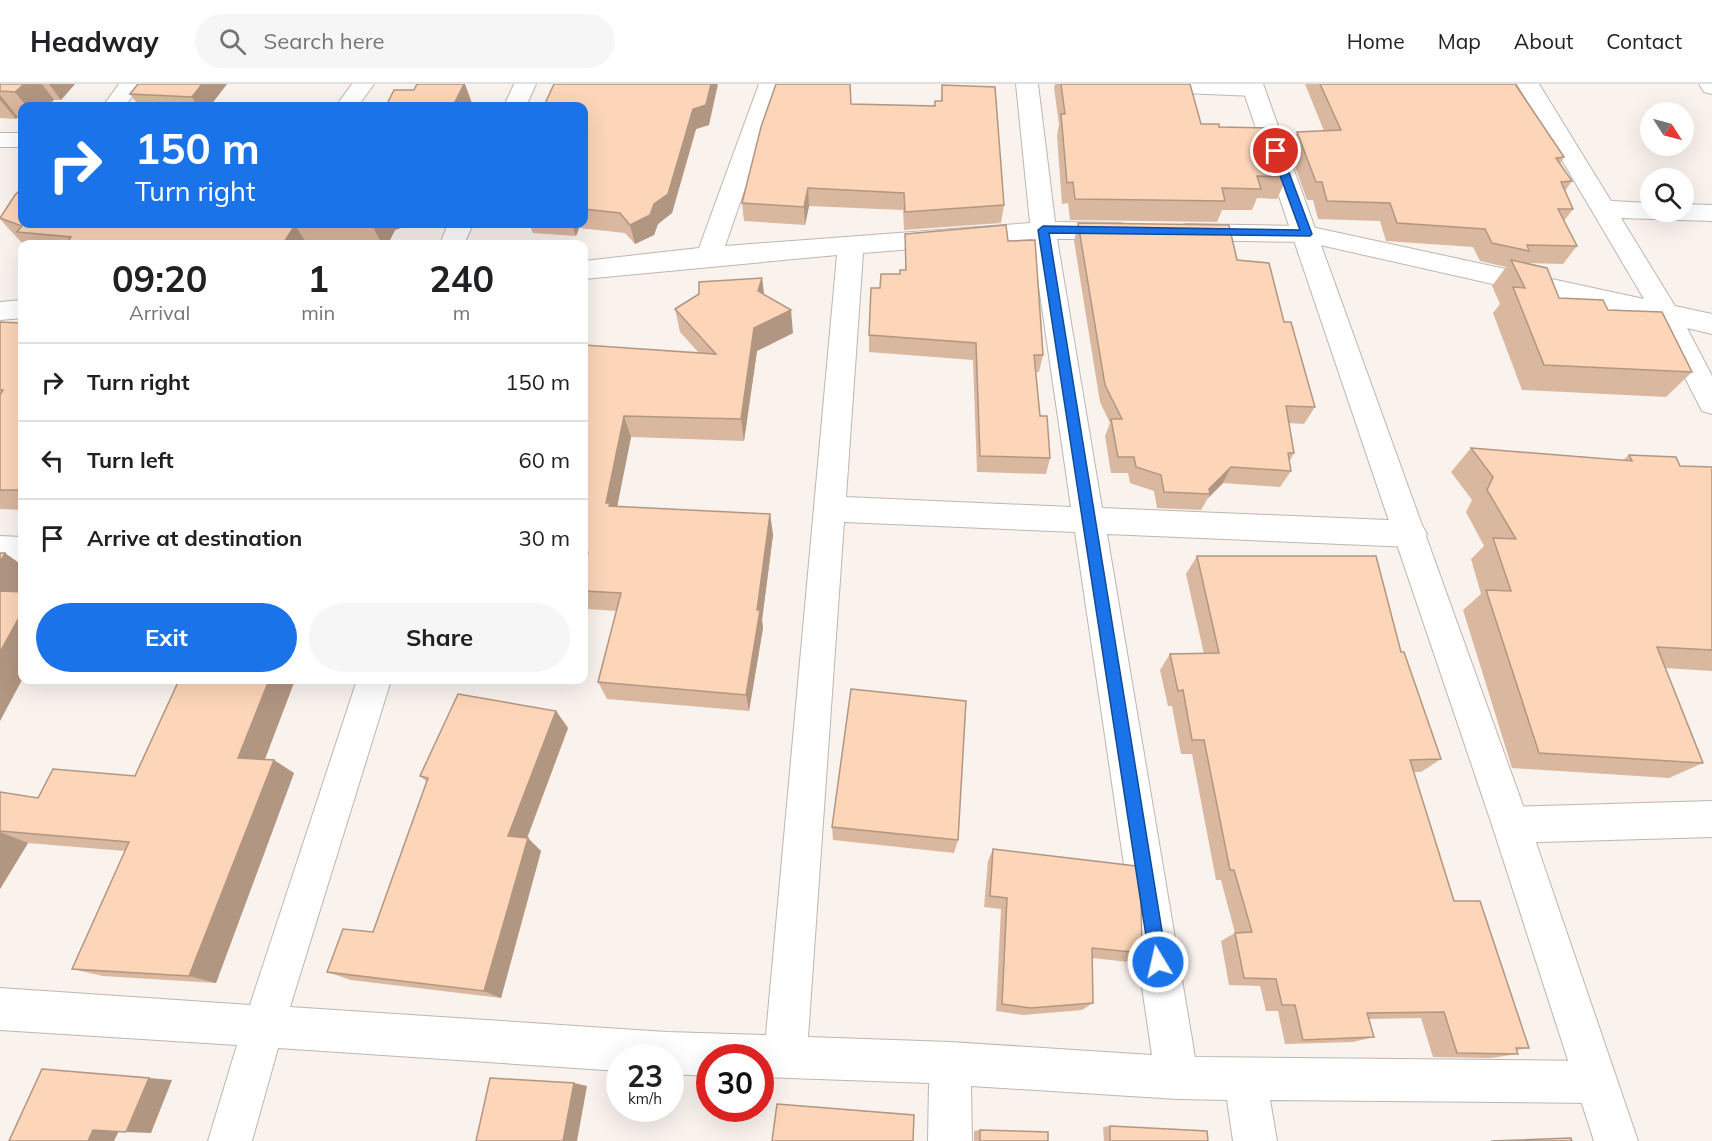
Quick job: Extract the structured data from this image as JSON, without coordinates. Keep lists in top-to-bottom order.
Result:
{
  "north": "bottom right",
  "page": {
    "header": "Headway",
    "search": "Search here",
    "nav": [
      "Home",
      "Map",
      "About",
      "Contact"
    ],
    "turn": ["150 m", "Turn right"],
    "eta": [
      "09:20",
      "Arrival",
      "1",
      "min",
      "240",
      "m"
    ],
    "list": [
      {
        "name": "Turn right",
        "value": "150 m"
      },
      {
        "name": "Turn left",
        "value": "60 m"
      },
      {
        "name": "Arrive at destination",
        "value": "30 m"
      }
    ],
    "buttons": ["Exit", "Share"],
    "speed": "23 km/h",
    "limit": "30"
  }
}
